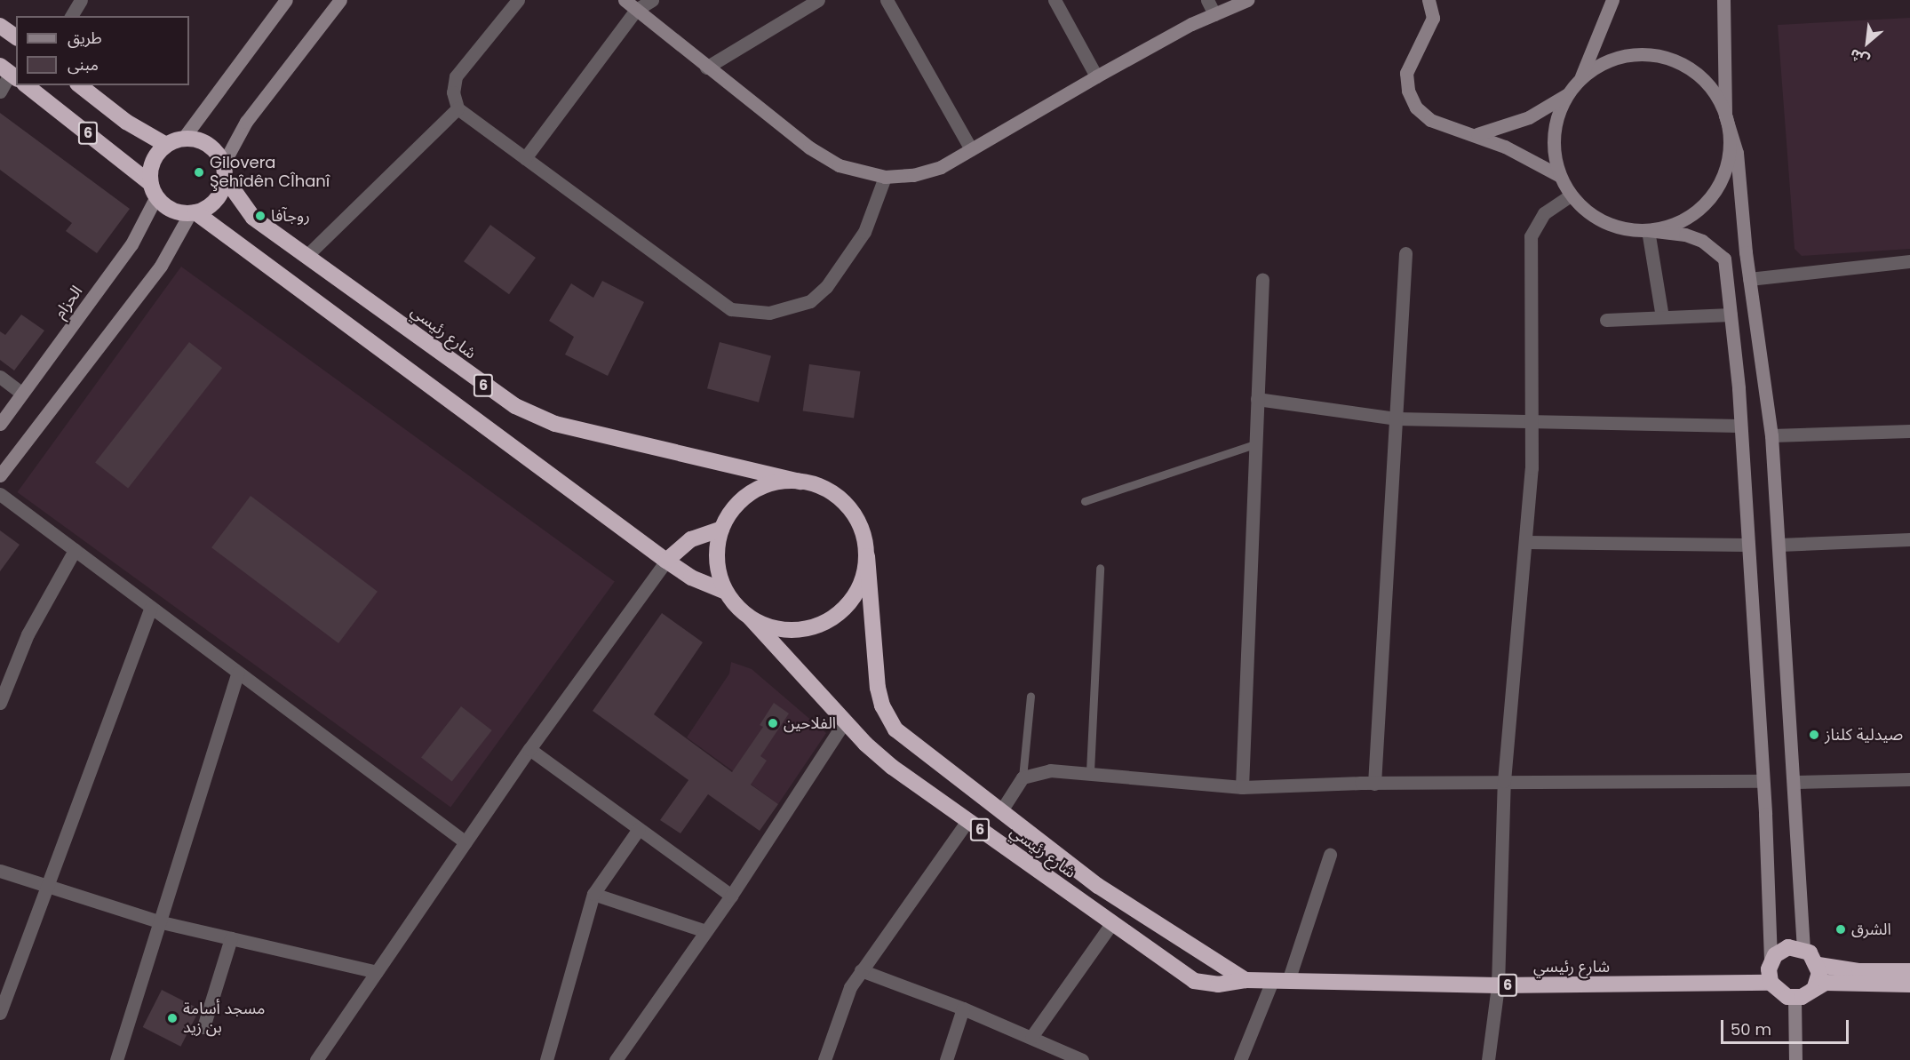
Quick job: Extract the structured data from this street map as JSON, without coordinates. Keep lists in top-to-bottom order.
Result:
{
  "streets": {
    "highway": ["6", "شارع رئيسي"],
    "street": ["الحزام"]
  },
  "crossings": [
    ["6", "الحزام"],
    ["6", "شارع رئيسي"],
    ["الحزام", "شارع رئيسي"]
  ],
  "places": [
    "Gilovera Şehîdên CÎhanî",
    "روجآفا",
    "الفلاحين",
    "صيدلية كلناز",
    "الشرق",
    "مسجد أسامة بن زيد"
  ],
  "legend": ["طريق", "مبنى"],
  "scale_bar": "50 m",
  "north": "bottom left"
}
